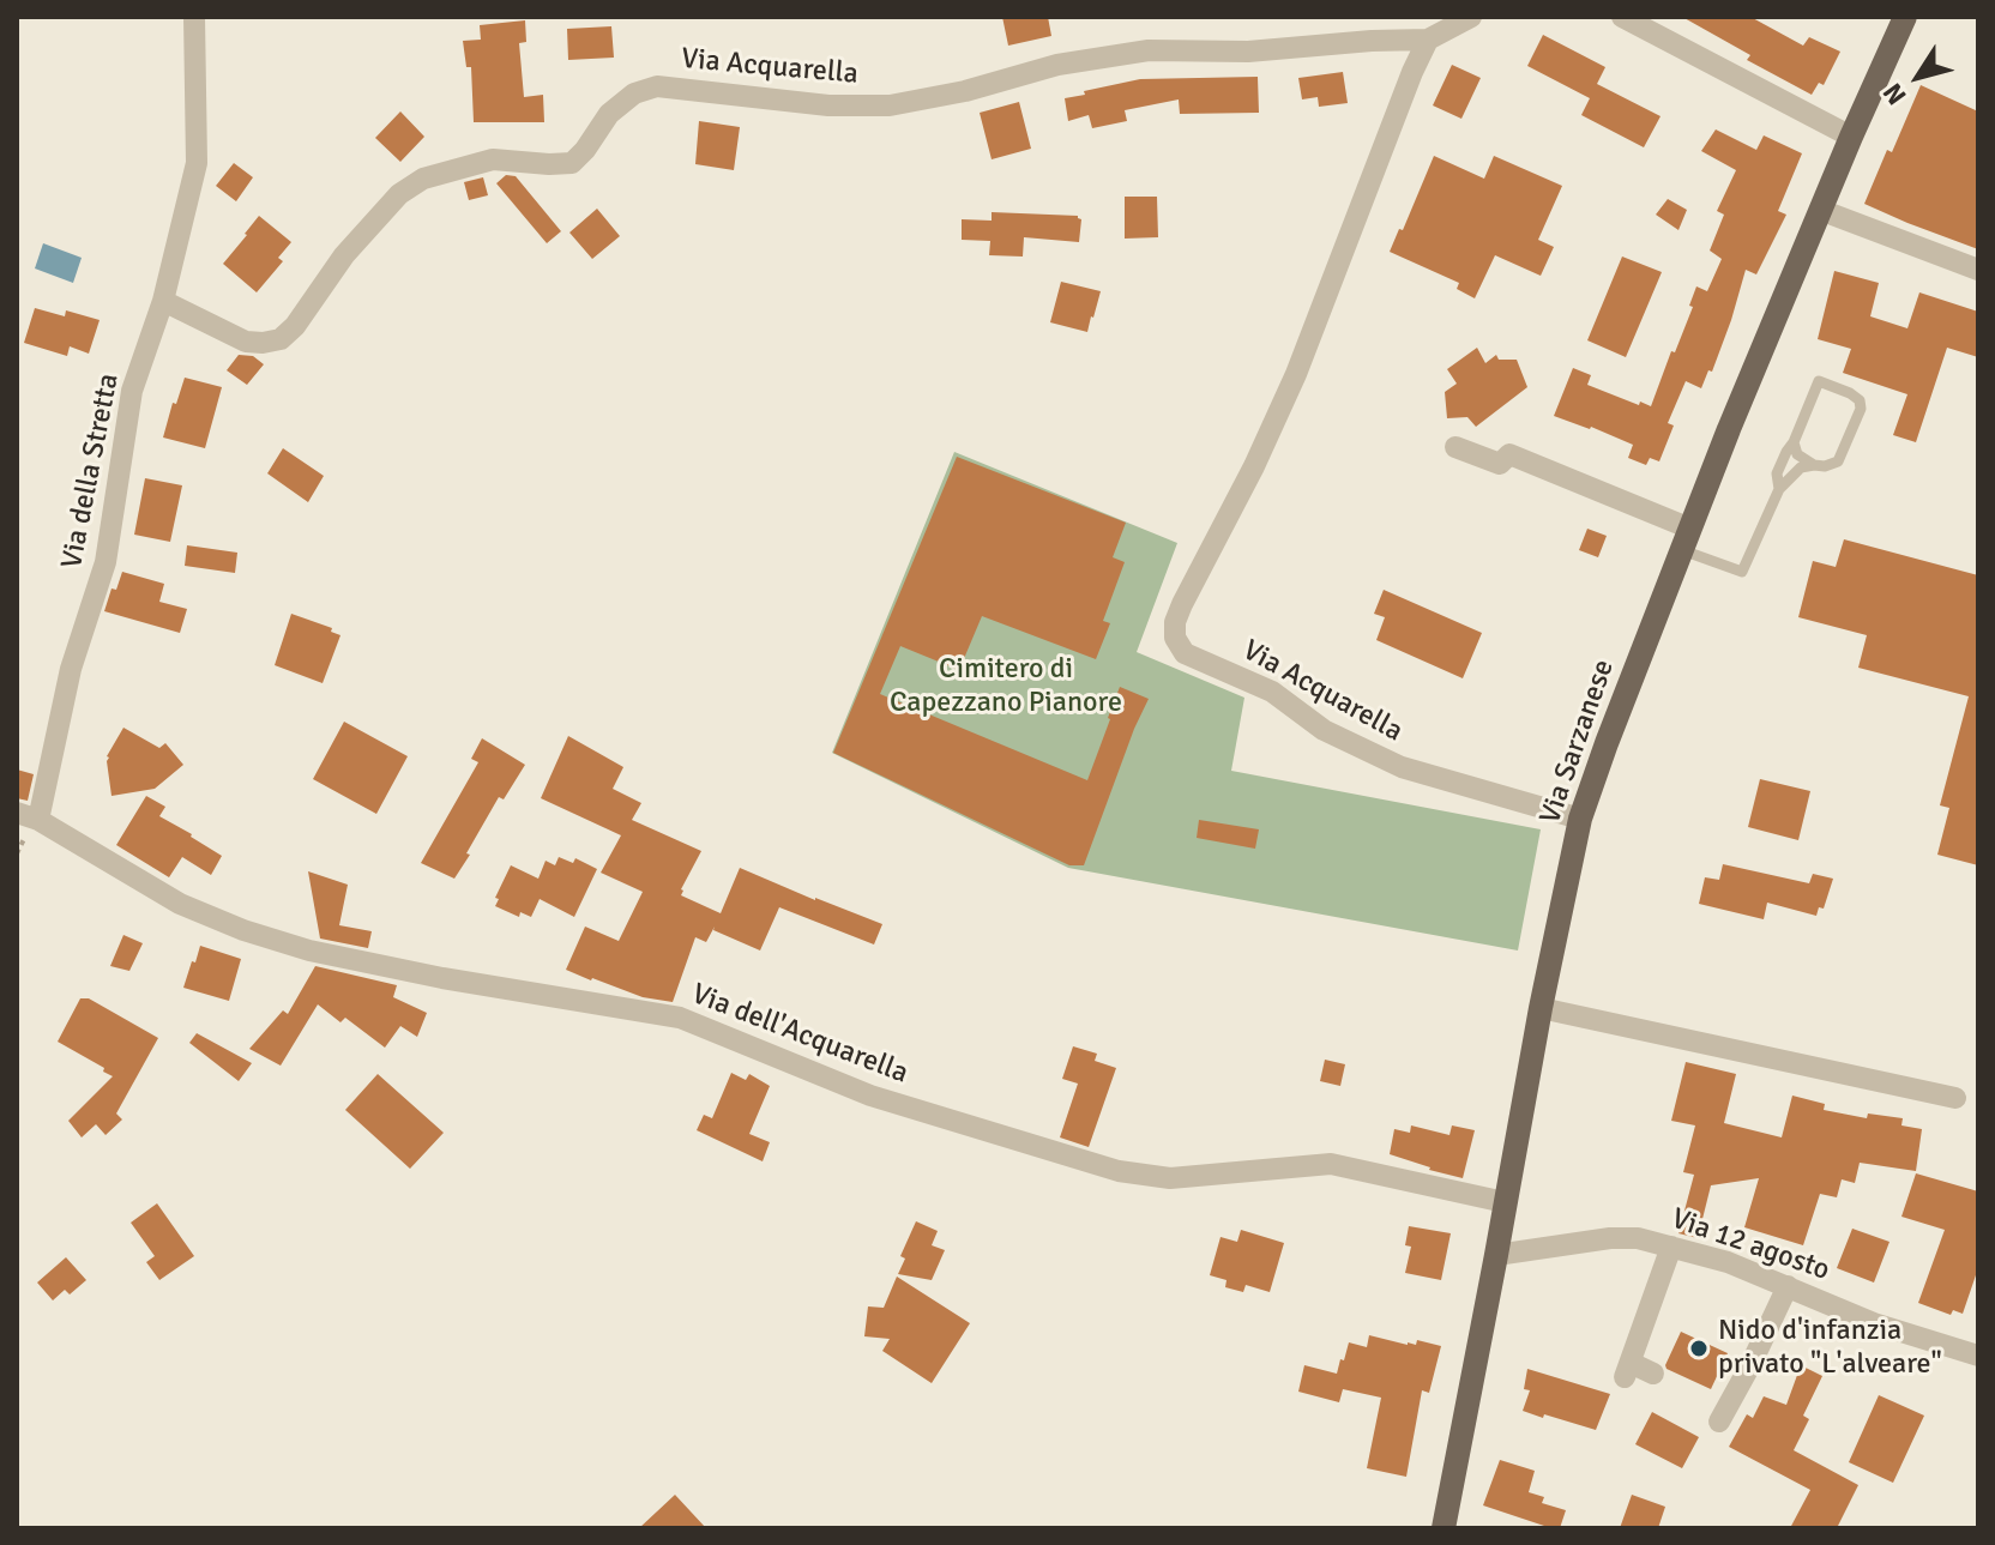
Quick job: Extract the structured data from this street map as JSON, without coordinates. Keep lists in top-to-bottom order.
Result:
{
  "streets": {
    "main road": ["Via Sarzanese"],
    "street": [
      "Via Acquarella",
      "Via della Stretta",
      "Via dell'Acquarella",
      "Via 12 agosto"
    ]
  },
  "crossings": [
    ["Via Acquarella", "Via della Stretta"],
    ["Via Acquarella", "Via Sarzanese"],
    ["Via della Stretta", "Via dell'Acquarella"],
    ["Via Sarzanese", "Via dell'Acquarella"],
    ["Via Sarzanese", "Via 12 agosto"]
  ],
  "parks": ["Cimitero di Capezzano Pianore"],
  "places": ["Nido d'infanzia privato \"L'alveare\""],
  "north": "bottom left"
}
